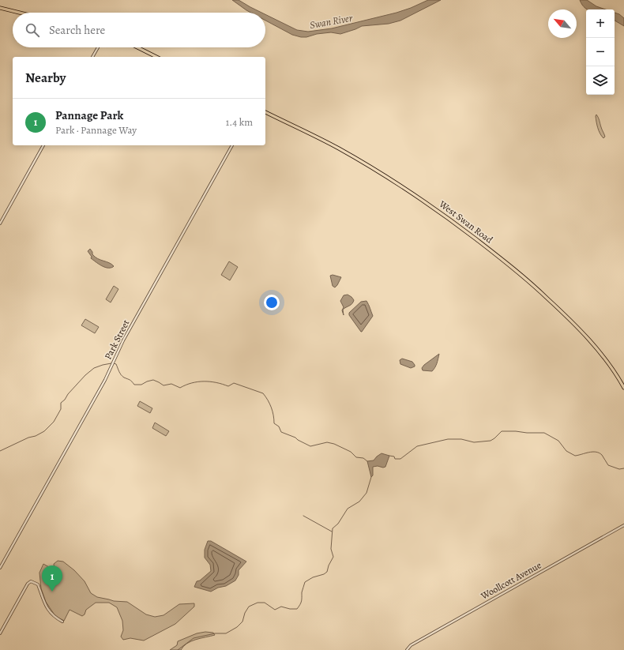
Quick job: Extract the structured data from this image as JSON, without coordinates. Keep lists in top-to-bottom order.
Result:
{
  "streets": {
    "main road": ["West Swan Road"],
    "street": ["Park Street", "Woollcott Avenue"]
  },
  "water": ["Swan River"],
  "north": "top left",
  "page": {
    "map_buttons": ["+", "−"],
    "search": "Search here",
    "heading": "Nearby",
    "list": [
      {
        "mark": "1",
        "name": "Pannage Park",
        "note": "Park · Pannage Way",
        "value": "1.4 km"
      }
    ],
    "pins": "1"
  }
}
